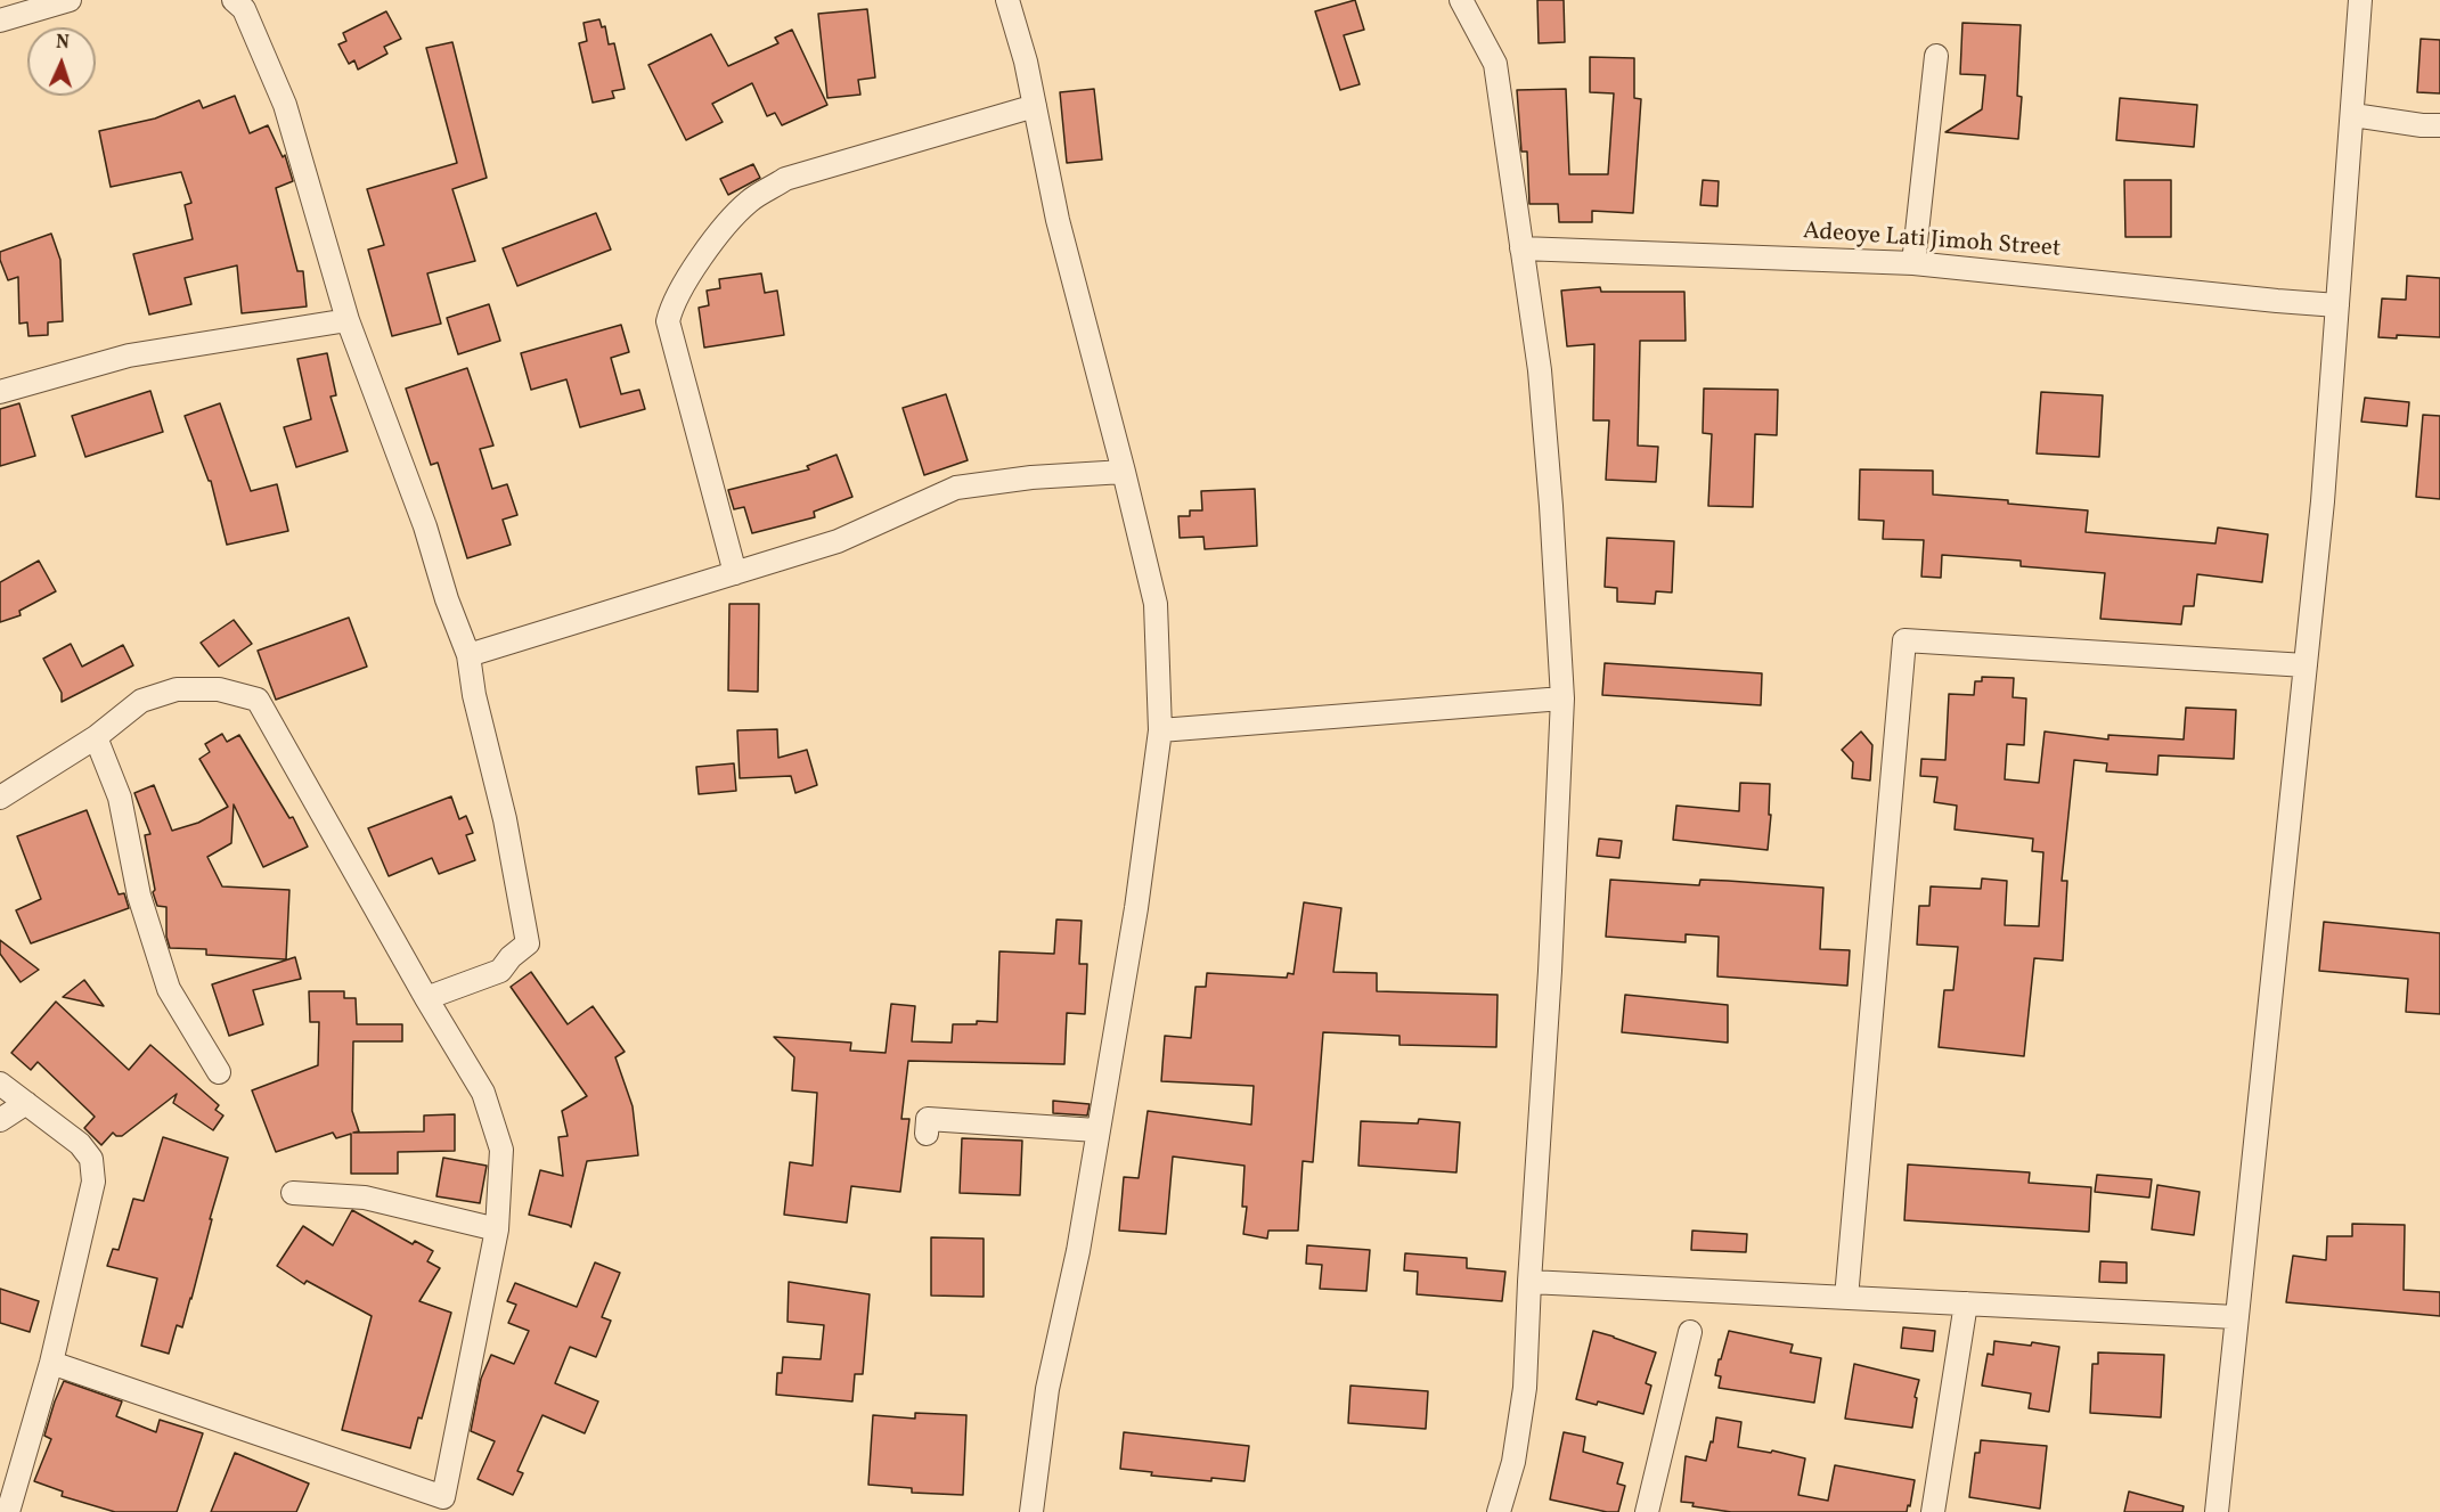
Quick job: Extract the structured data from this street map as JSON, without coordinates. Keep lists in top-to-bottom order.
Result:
{
  "streets": {
    "street": ["Adeoye Lati Jimoh Street"]
  },
  "north": "top"
}
